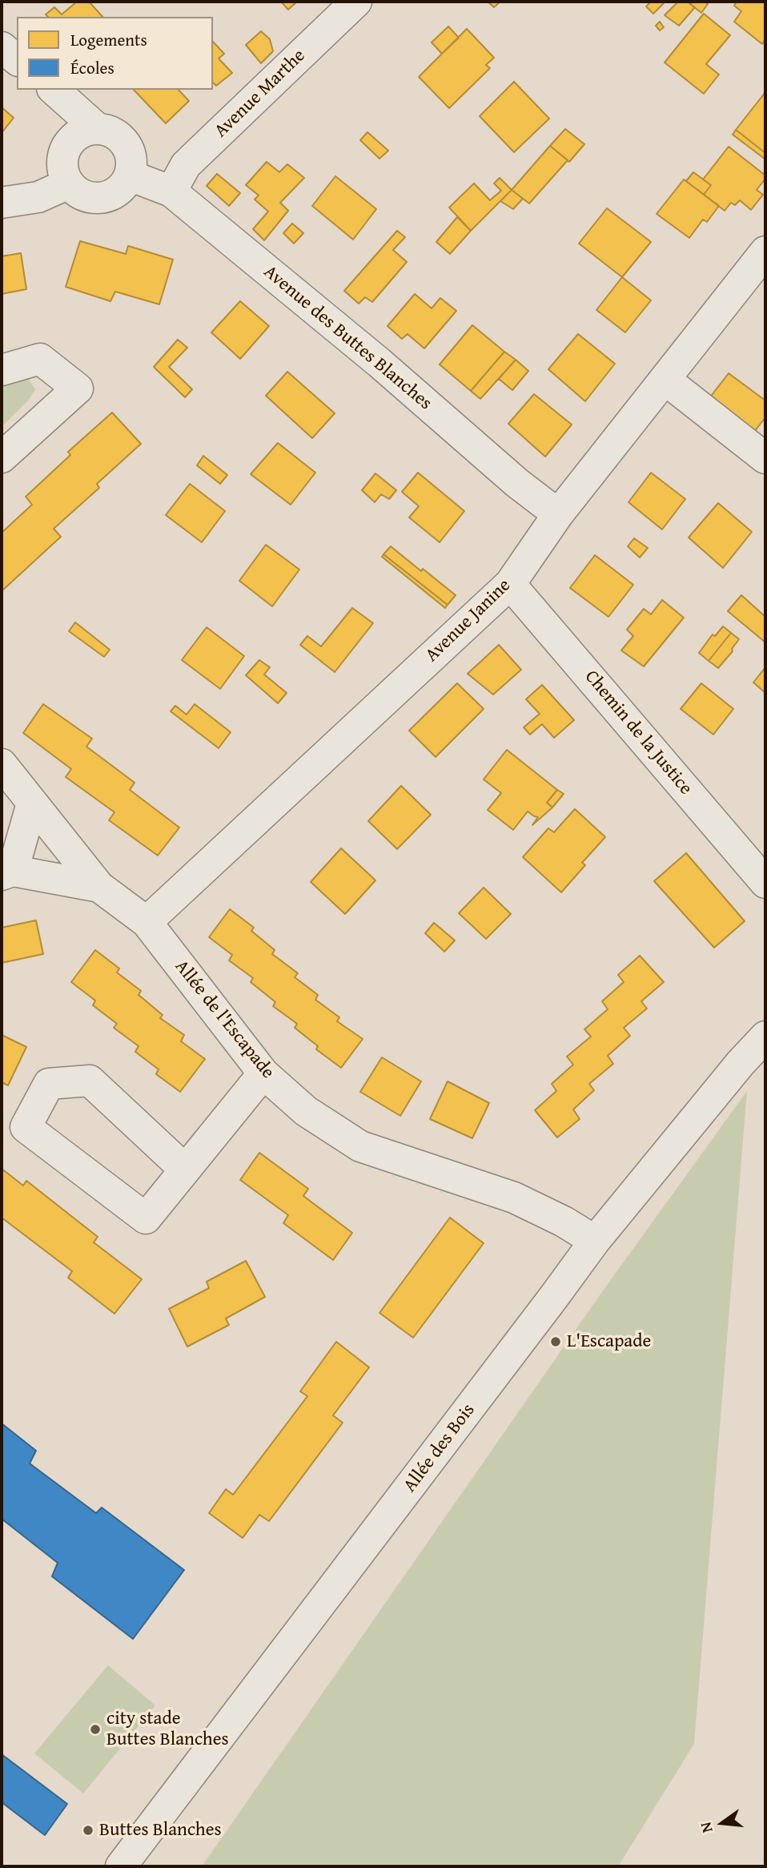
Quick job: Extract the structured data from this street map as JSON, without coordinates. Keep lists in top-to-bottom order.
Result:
{
  "streets": {
    "street": [
      "Avenue Marthe",
      "Avenue des Buttes Blanches",
      "Avenue Janine",
      "Chemin de la Justice",
      "Allée de l'Escapade",
      "Allée des Bois"
    ]
  },
  "crossings": [
    ["Avenue Marthe", "Avenue des Buttes Blanches"],
    ["Avenue des Buttes Blanches", "Avenue Janine"],
    ["Avenue Janine", "Chemin de la Justice"],
    ["Avenue Janine", "Allée de l'Escapade"],
    ["Allée de l'Escapade", "Allée des Bois"]
  ],
  "places": ["L'Escapade", "city stade Buttes Blanches", "Buttes Blanches"],
  "legend": ["Logements", "Écoles"],
  "north": "left"
}
